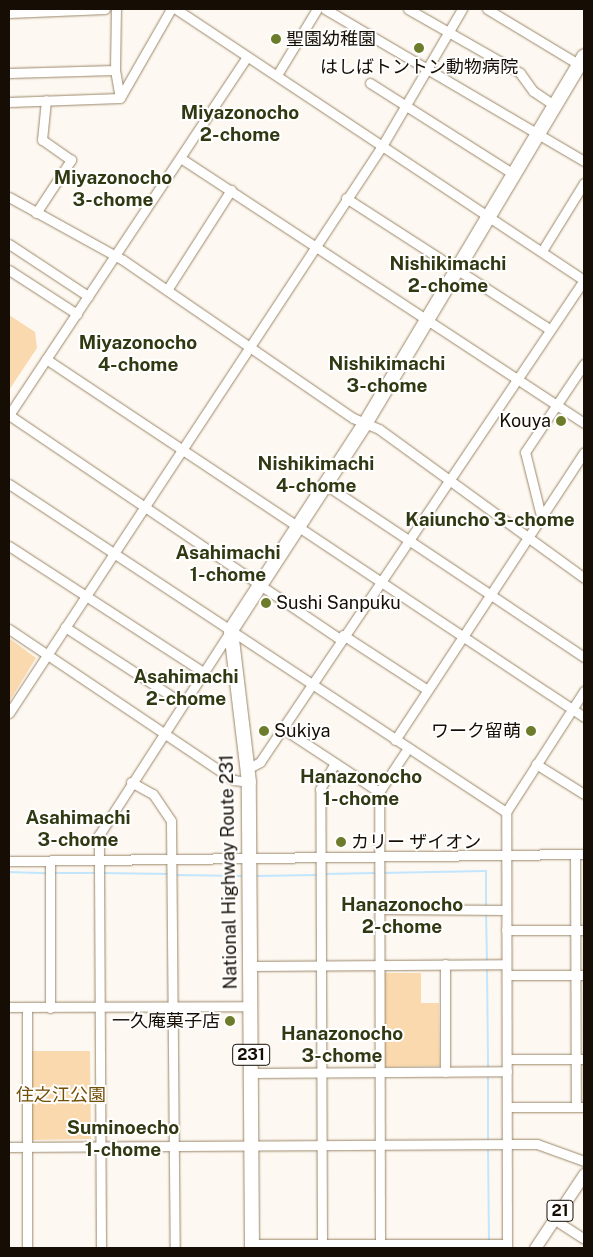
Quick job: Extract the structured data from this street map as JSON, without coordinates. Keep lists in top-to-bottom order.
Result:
{
  "streets": {
    "highway": ["National Highway Route 231", "231"],
    "main road": ["21"]
  },
  "districts": [
    "Miyazonocho 2-chome",
    "Miyazonocho 3-chome",
    "Nishikimachi 2-chome",
    "Miyazonocho 4-chome",
    "Nishikimachi 3-chome",
    "Nishikimachi 4-chome",
    "Kaiuncho 3-chome",
    "Asahimachi 1-chome",
    "Asahimachi 2-chome",
    "Hanazonocho 1-chome",
    "Asahimachi 3-chome",
    "Hanazonocho 2-chome",
    "Hanazonocho 3-chome",
    "Suminoecho 1-chome"
  ],
  "parks": ["住之江公園"],
  "places": [
    "聖園幼稚園",
    "はしばトントン動物病院",
    "Kouya",
    "Sushi Sanpuku",
    "Sukiya",
    "ワーク留萌",
    "カリー ザイオン",
    "一久庵菓子店"
  ]
}
